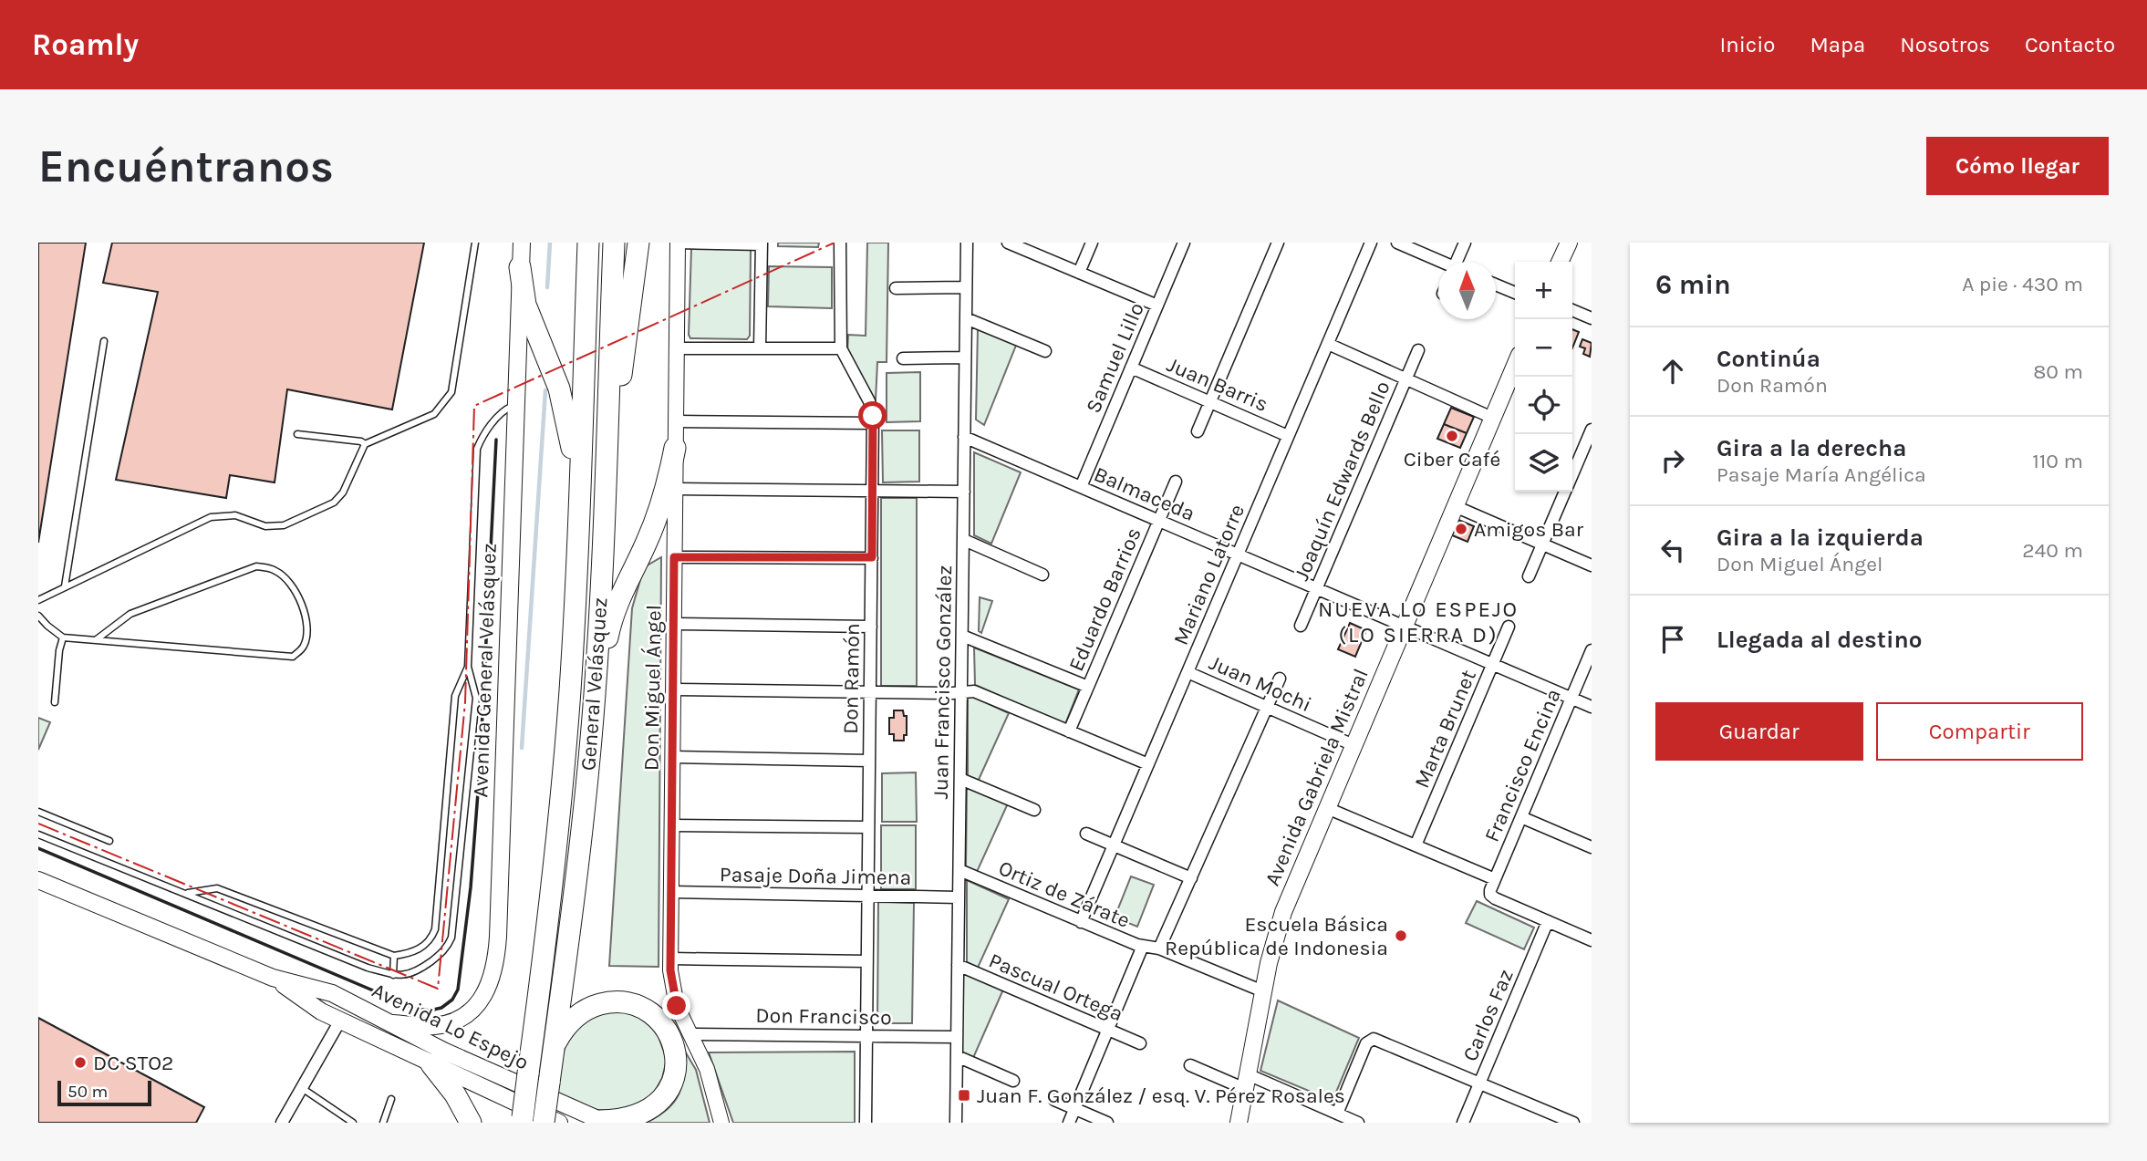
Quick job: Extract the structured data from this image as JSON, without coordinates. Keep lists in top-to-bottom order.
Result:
{
  "streets": {
    "highway": ["General Velásquez"],
    "main road": ["Avenida General Velásquez", "Avenida Gabriela Mistral", "Avenida Lo Espejo"],
    "street": [
      "Samuel Lillo",
      "Juan Barris",
      "Joaquín Edwards Bello",
      "Balmaceda",
      "Mariano Latorre",
      "Eduardo Barrios",
      "Don Ramón",
      "Juan Francisco González",
      "Juan Mochi",
      "Don Miguel Ángel",
      "Marta Brunet",
      "Francisco Encina",
      "Pasaje Doña Jimena",
      "Ortiz de Zárate",
      "Pascual Ortega",
      "Carlos Faz",
      "Don Francisco"
    ]
  },
  "crossings": [
    ["Samuel Lillo", "Juan Barris"],
    ["Samuel Lillo", "Balmaceda"],
    ["Juan Barris", "Mariano Latorre"],
    ["Joaquín Edwards Bello", "Balmaceda"],
    ["Balmaceda", "Mariano Latorre"],
    ["Balmaceda", "Eduardo Barrios"],
    ["Balmaceda", "Juan Francisco González"],
    ["Balmaceda", "Marta Brunet"],
    ["Balmaceda", "Francisco Encina"],
    ["Balmaceda", "Avenida Gabriela Mistral"],
    ["Mariano Latorre", "Juan Mochi"],
    ["Mariano Latorre", "Ortiz de Zárate"],
    ["Avenida General Velásquez", "Avenida Lo Espejo"],
    ["Don Ramón", "Pasaje Doña Jimena"],
    ["Don Ramón", "Don Francisco"],
    ["Juan Francisco González", "Pasaje Doña Jimena"],
    ["Juan Francisco González", "Ortiz de Zárate"],
    ["Juan Francisco González", "Pascual Ortega"],
    ["Juan Francisco González", "Don Francisco"],
    ["Juan Mochi", "Avenida Gabriela Mistral"],
    ["Don Miguel Ángel", "Pasaje Doña Jimena"],
    ["Don Miguel Ángel", "Don Francisco"],
    ["Francisco Encina", "Carlos Faz"],
    ["Avenida Gabriela Mistral", "Ortiz de Zárate"]
  ],
  "districts": ["NUEVA LO ESPEJO (LO SIERRA D)"],
  "places": {
    "other": [
      "Ciber Café",
      "Amigos Bar",
      "Escuela Básica República de Indonesia",
      "DC STO2"
    ],
    "transit": ["Juan F. González / esq. V. Pérez Rosales"]
  },
  "scale_bar": "50 m",
  "north": "top",
  "page": {
    "header": "Roamly",
    "nav": [
      "Inicio",
      "Mapa",
      "Nosotros",
      "Contacto"
    ],
    "buttons": [
      "Cómo llegar",
      ["Guardar", "Compartir"]
    ],
    "title": "Encuéntranos",
    "heading": ["6 min", "A pie · 430 m"],
    "map_buttons": ["+", "−"],
    "list": [
      ["Continúa", "Don Ramón", "80 m"],
      ["Gira a la derecha", "Pasaje María Angélica", "110 m"],
      ["Gira a la izquierda", "Don Miguel Ángel", "240 m"],
      "Llegada al destino"
    ],
    "scale": "50 m"
  }
}
